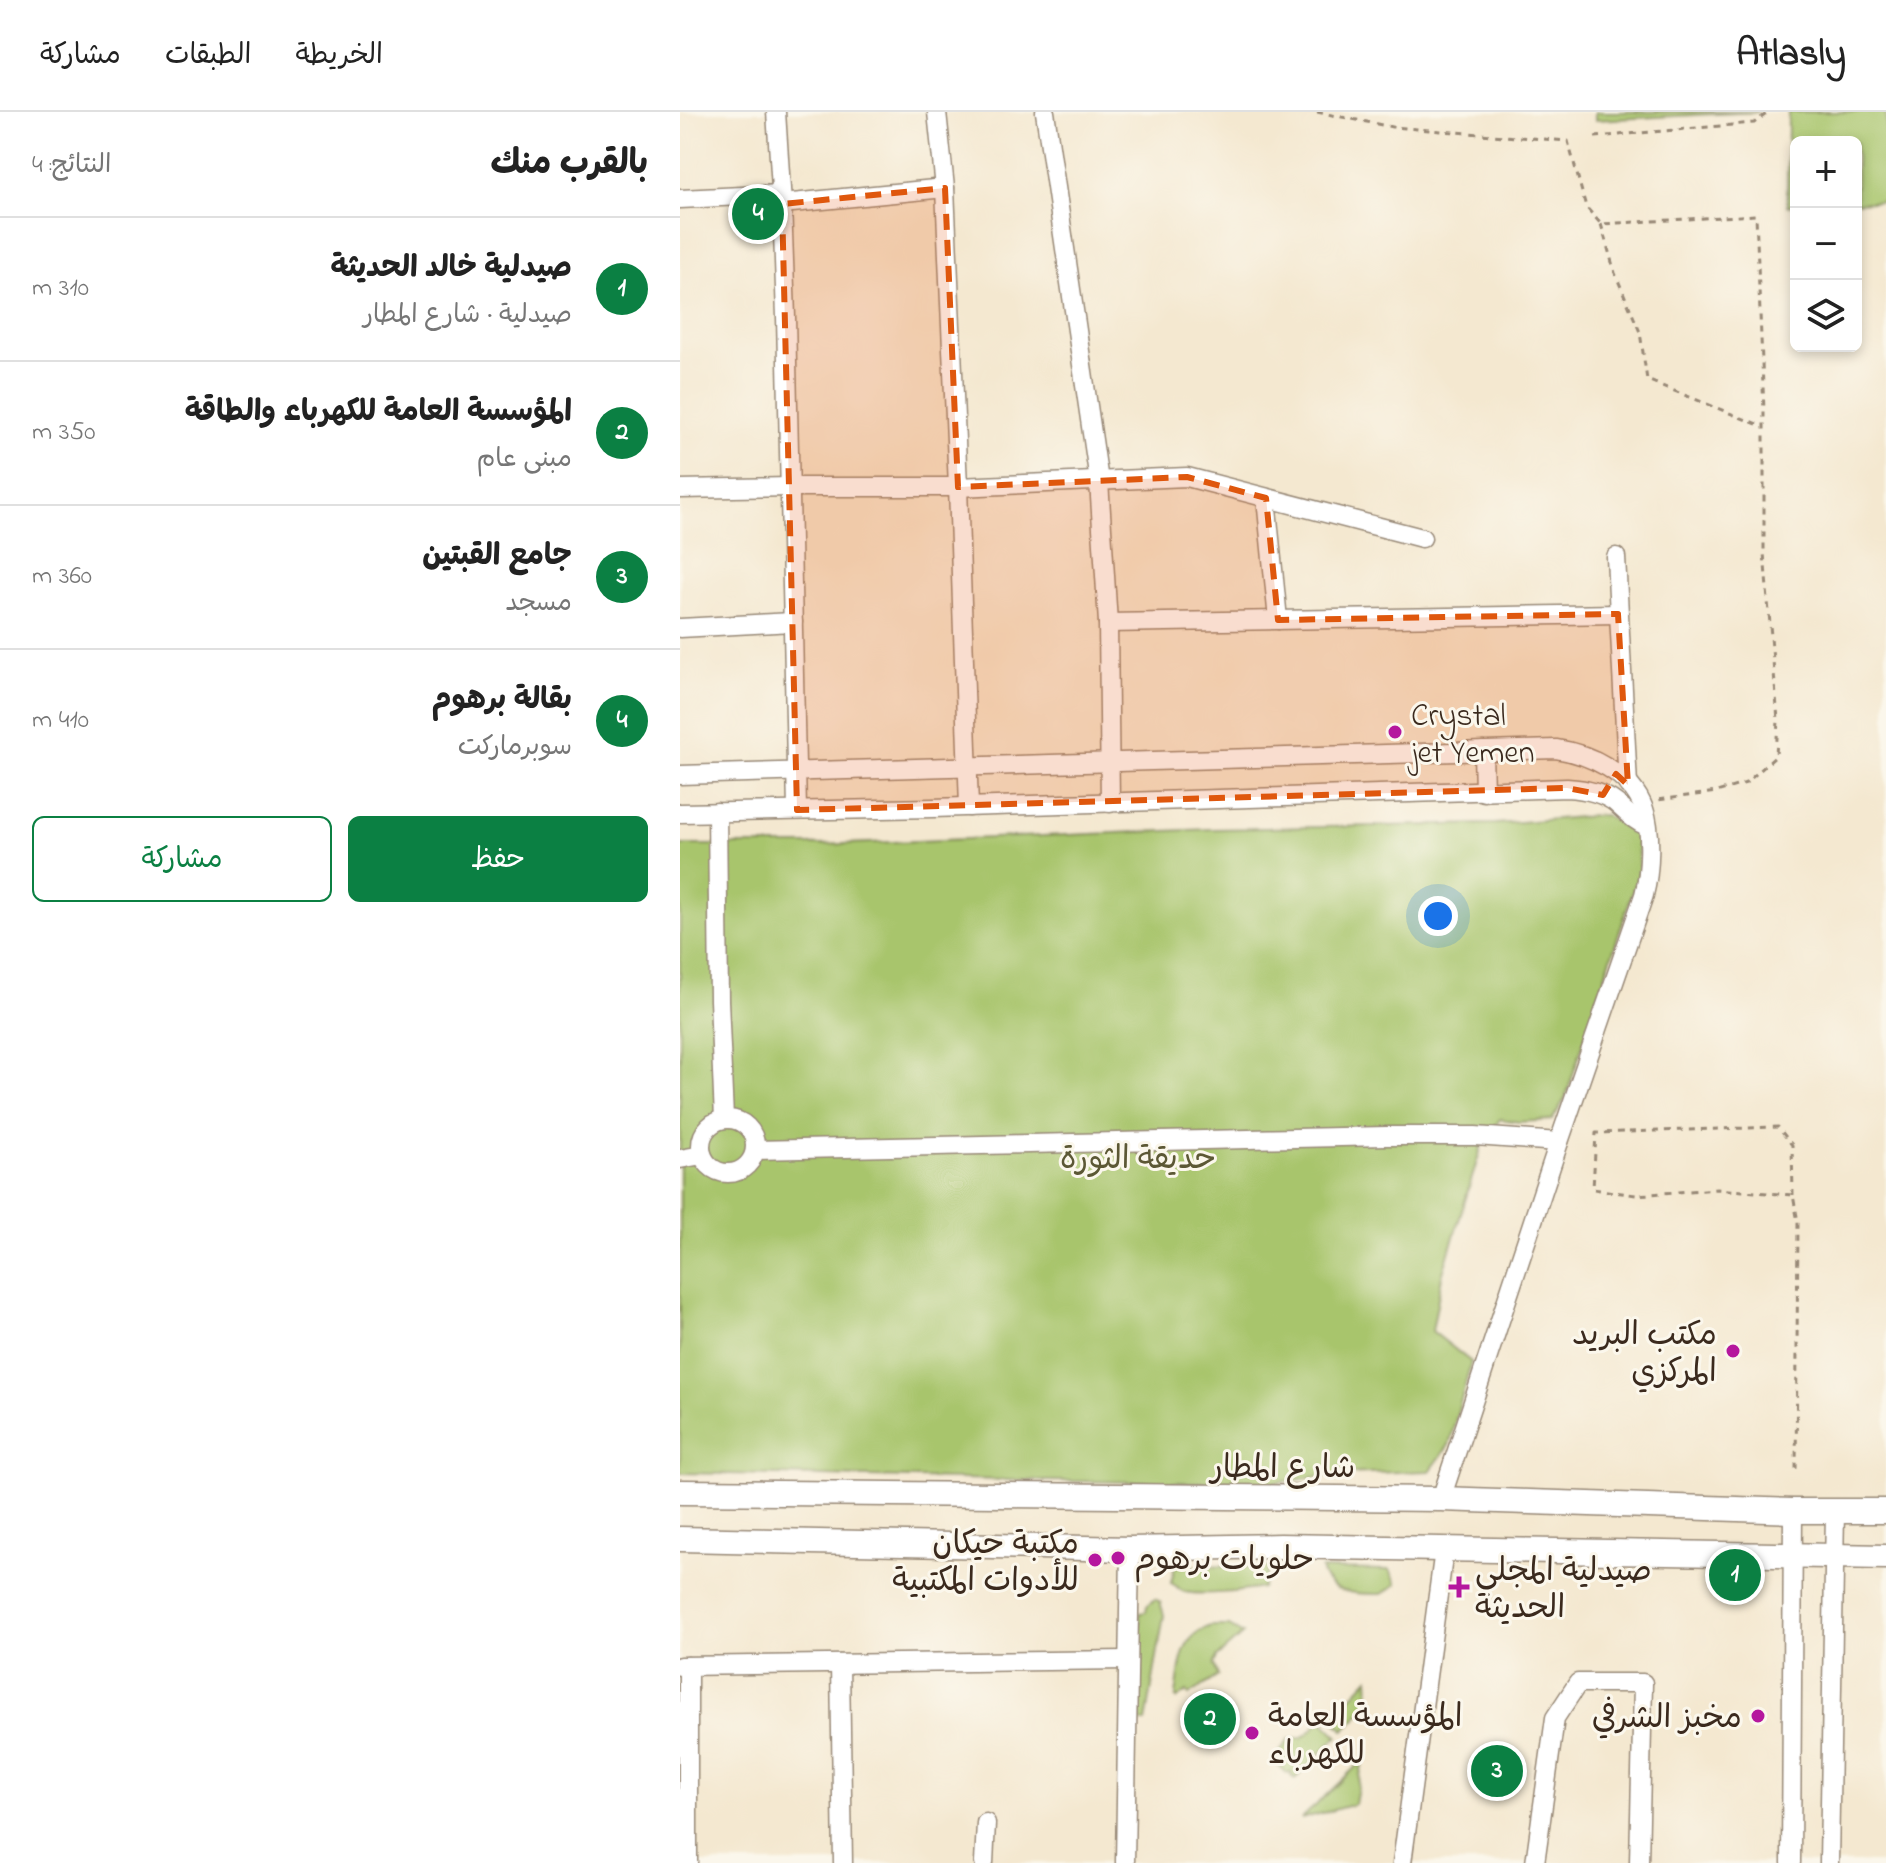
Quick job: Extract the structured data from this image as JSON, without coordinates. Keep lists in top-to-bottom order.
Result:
{
  "streets": {
    "main road": ["شارع المطار"]
  },
  "parks": ["حديقة الثورة"],
  "places": {
    "other": [
      "Crystal jet Yemen",
      "مكتب البريد المركزي",
      "حلويات برهوم",
      "مكتبة حيكان للأدوات المكتبية",
      "مخبز الشرفي",
      "المؤسسة العامة للكهرباء"
    ],
    "health": ["صيدلية المجلي الحديثة"]
  },
  "page": {
    "header": "Atlasly",
    "nav": ["الخريطة", "الطبقات", "مشاركة"],
    "heading": ["بالقرب منك", "النتائج: 4"],
    "map_buttons": ["+", "−"],
    "pins": [
      "4",
      "1",
      "2",
      "3"
    ],
    "list": [
      {
        "mark": "1",
        "name": "صيدلية خالد الحديثة",
        "note": "صيدلية · شارع المطار",
        "value": "310 m"
      },
      {
        "mark": "2",
        "name": "المؤسسة العامة للكهرباء والطاقة",
        "note": "مبنى عام",
        "value": "350 m"
      },
      {
        "mark": "3",
        "name": "جامع القبتين",
        "note": "مسجد",
        "value": "360 m"
      },
      {
        "mark": "4",
        "name": "بقالة برهوم",
        "note": "سوبرماركت",
        "value": "410 m"
      }
    ],
    "buttons": ["حفظ", "مشاركة"]
  }
}
